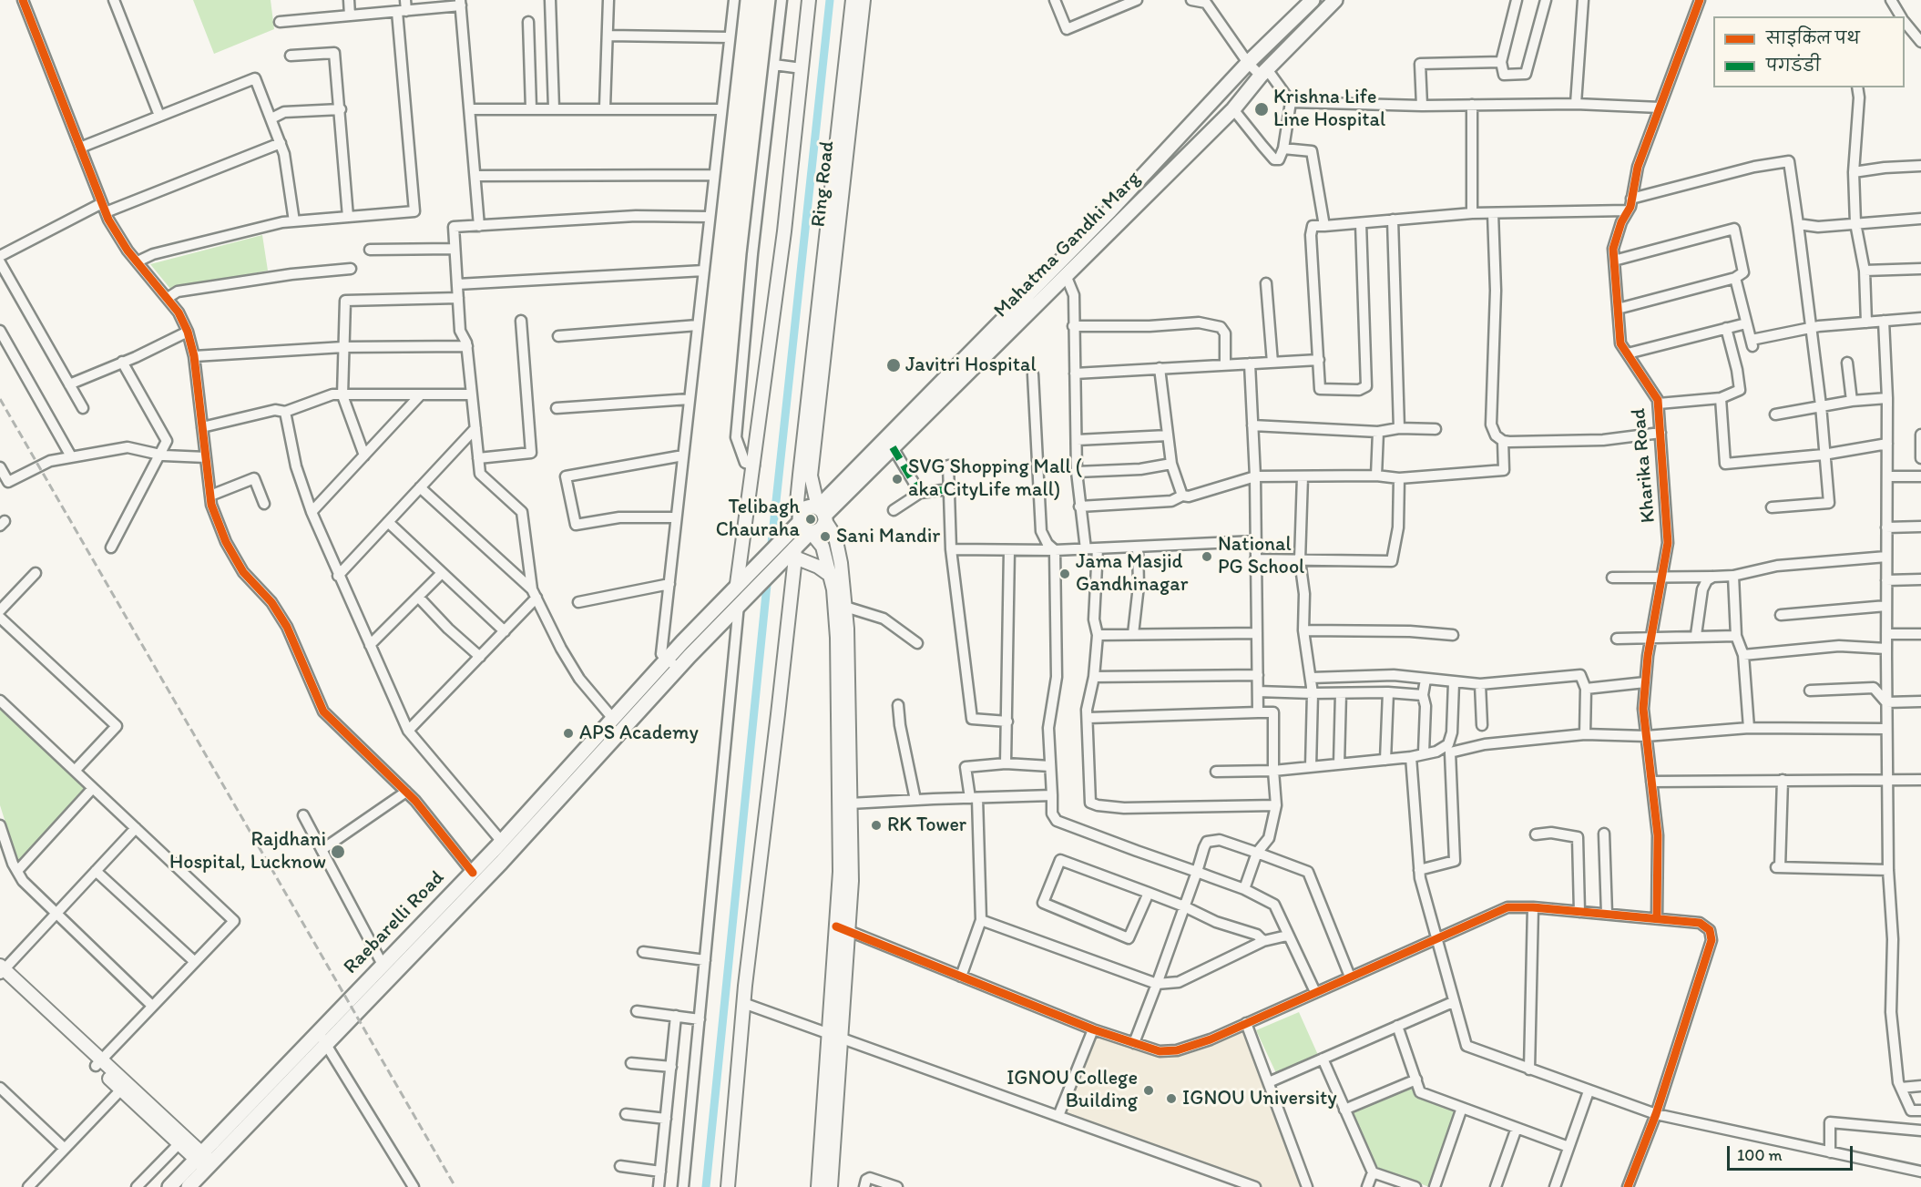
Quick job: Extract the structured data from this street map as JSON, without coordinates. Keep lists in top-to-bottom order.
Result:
{
  "streets": {
    "main road": ["Mahatma Gandhi Marg", "Raebarelli Road"],
    "street": ["Ring Road", "Kharika Road"]
  },
  "crossings": [
    ["Ring Road", "Mahatma Gandhi Marg"]
  ],
  "places": [
    "Krishna Life Line Hospital",
    "Javitri Hospital",
    "SVG Shopping Mall ( aka CityLife mall)",
    "Telibagh Chauraha",
    "Sani Mandir",
    "National PG School",
    "Jama Masjid Gandhinagar",
    "APS Academy",
    "RK Tower",
    "Rajdhani Hospital, Lucknow",
    "IGNOU College Building",
    "IGNOU University"
  ],
  "legend": ["साइकिल पथ", "पगडंडी"],
  "scale_bar": "100 m"
}
